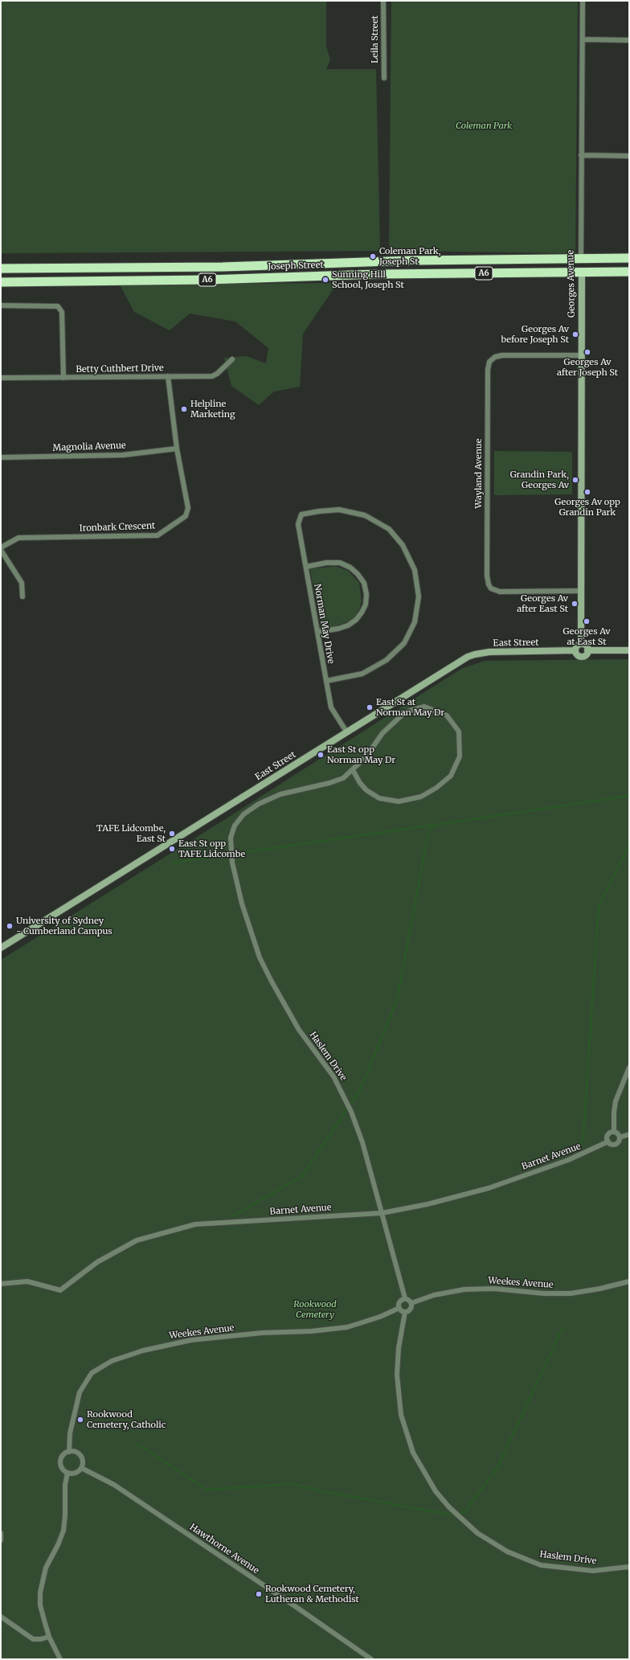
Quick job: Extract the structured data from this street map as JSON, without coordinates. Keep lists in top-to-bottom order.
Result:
{
  "streets": {
    "highway": ["Joseph Street", "A6", "Georges Avenue"],
    "main road": ["East Street"],
    "street": [
      "Leila Street",
      "Betty Cuthbert Drive",
      "Magnolia Avenue",
      "Wayland Avenue",
      "Ironbark Crescent",
      "Norman May Drive",
      "Haslem Drive",
      "Barnet Avenue",
      "Weekes Avenue",
      "Hawthorne Avenue"
    ]
  },
  "crossings": [
    ["Joseph Street", "Georges Avenue"],
    ["Georges Avenue", "Wayland Avenue"],
    ["Georges Avenue", "East Street"],
    ["Betty Cuthbert Drive", "Ironbark Crescent"],
    ["Magnolia Avenue", "Ironbark Crescent"],
    ["Norman May Drive", "East Street"],
    ["Haslem Drive", "Barnet Avenue"],
    ["Haslem Drive", "Weekes Avenue"],
    ["Weekes Avenue", "Hawthorne Avenue"]
  ],
  "parks": ["Coleman Park", "Rookwood Cemetery"],
  "places": [
    "Coleman Park, Joseph St",
    "Sunning Hill School, Joseph St",
    "Georges Av before Joseph St",
    "Georges Av after Joseph St",
    "Helpline Marketing",
    "Grandin Park, Georges Av",
    "Georges Av opp Grandin Park",
    "Georges Av after East St",
    "Georges Av at East St",
    "East St at Norman May Dr",
    "East St opp Norman May Dr",
    "TAFE Lidcombe, East St",
    "East St opp TAFE Lidcombe",
    "University of Sydney - Cumberland Campus",
    "Rookwood Cemetery, Catholic",
    "Rookwood Cemetery, Lutheran & Methodist"
  ]
}
